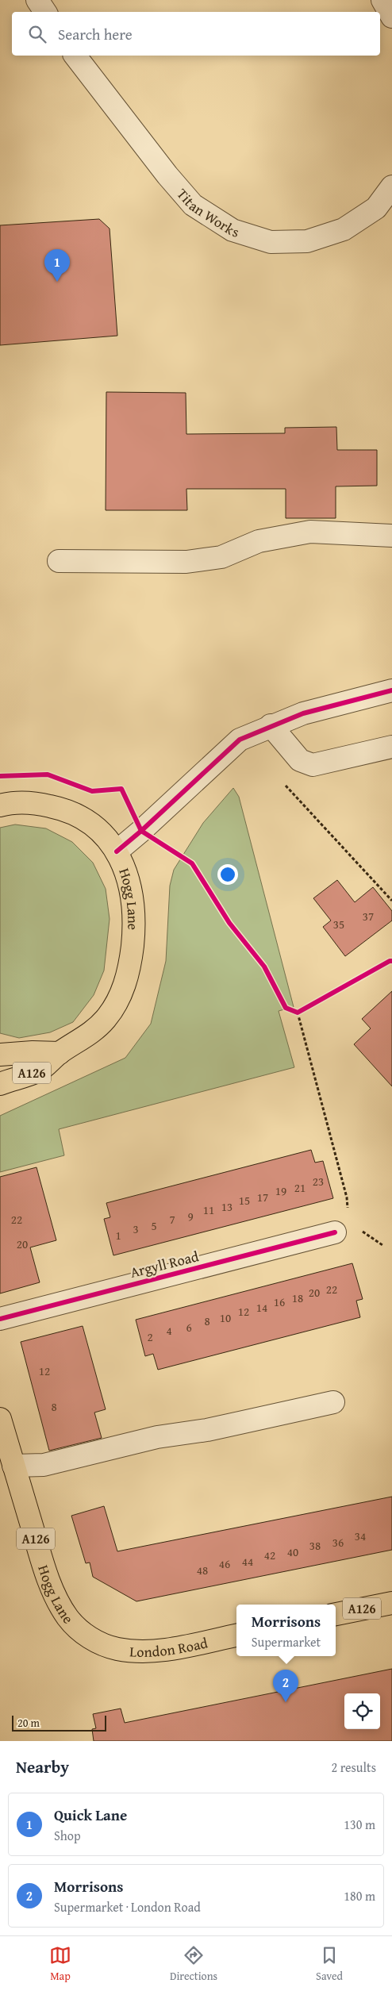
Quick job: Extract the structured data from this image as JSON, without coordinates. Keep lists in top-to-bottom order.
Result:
{
  "streets": {
    "main road": ["Hogg Lane", "A126", "London Road"],
    "street": ["Titan Works", "Argyll Road"]
  },
  "crossings": [
    ["Hogg Lane", "London Road"]
  ],
  "house_numbers": [
    "37",
    "35",
    "23",
    "21",
    "19",
    "17",
    "15",
    "13",
    "11",
    "9",
    "22",
    "7",
    "5",
    "3",
    "1",
    "20",
    "22",
    "20",
    "18",
    "16",
    "14",
    "12",
    "10",
    "8",
    "6",
    "4",
    "2",
    "12",
    "8",
    "34",
    "36",
    "38",
    "40",
    "42",
    "44",
    "46",
    "48"
  ],
  "scale_bar": "20 m",
  "page": {
    "search": "Search here",
    "pins": ["1", "2"],
    "popup": ["Morrisons", "Supermarket"],
    "scale": "20 m",
    "heading": ["Nearby", "2 results"],
    "list": [
      {
        "mark": "1",
        "name": "Quick Lane",
        "note": "Shop",
        "value": "130 m"
      },
      {
        "mark": "2",
        "name": "Morrisons",
        "note": "Supermarket · London Road",
        "value": "180 m"
      }
    ],
    "nav": ["Map", "Directions", "Saved"]
  }
}
